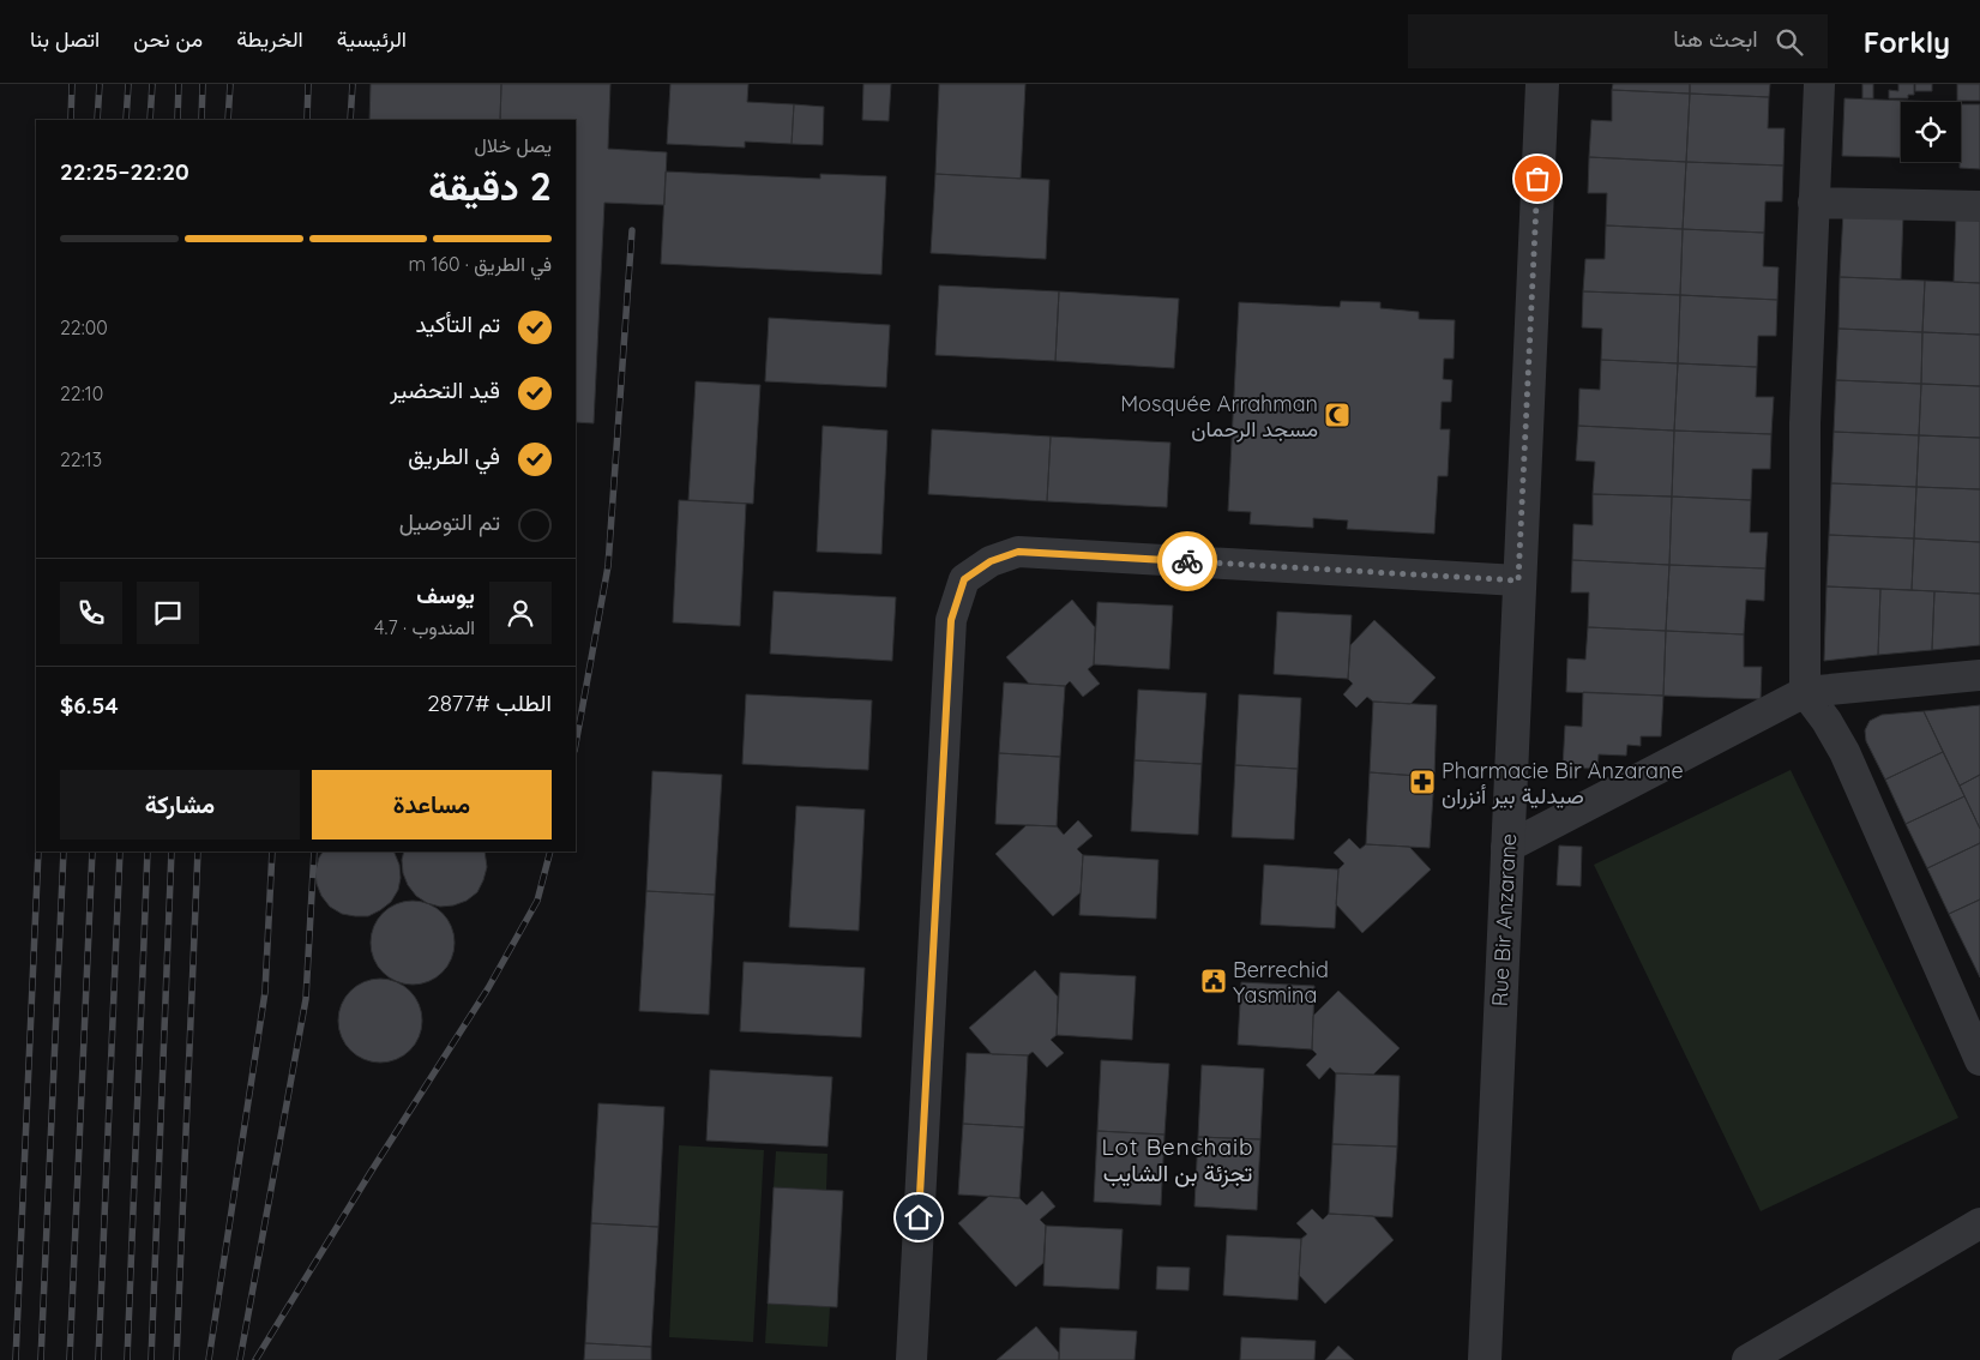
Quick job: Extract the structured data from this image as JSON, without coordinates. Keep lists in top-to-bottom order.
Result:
{
  "streets": {
    "street": ["Rue Bir Anzarane"]
  },
  "districts": ["Lot Benchaib تجزئة بن الشايب"],
  "places": {
    "mosque": ["Mosquée Arrahman مسجد الرحمان"],
    "pharmacy": ["Pharmacie Bir Anzarane صيدلية بير أنزران"],
    "public building": ["Berrechid Yasmina"]
  },
  "page": {
    "header": "Forkly",
    "search": "ابحث هنا",
    "nav": [
      "الرئيسية",
      "الخريطة",
      "من نحن",
      "اتصل بنا"
    ],
    "heading": ["2 دقيقة", "يصل خلال", "22:20–22:25"],
    "panel": [
      "يوسف",
      "المندوب · 4.7",
      "الطلب #2877",
      "$6.54"
    ],
    "bar": "في الطريق · 160 m",
    "list": [
      ["تم التأكيد", "22:00"],
      ["قيد التحضير", "22:10"],
      ["في الطريق", "22:13"],
      "تم التوصيل"
    ],
    "buttons": ["مساعدة", "مشاركة"]
  }
}
